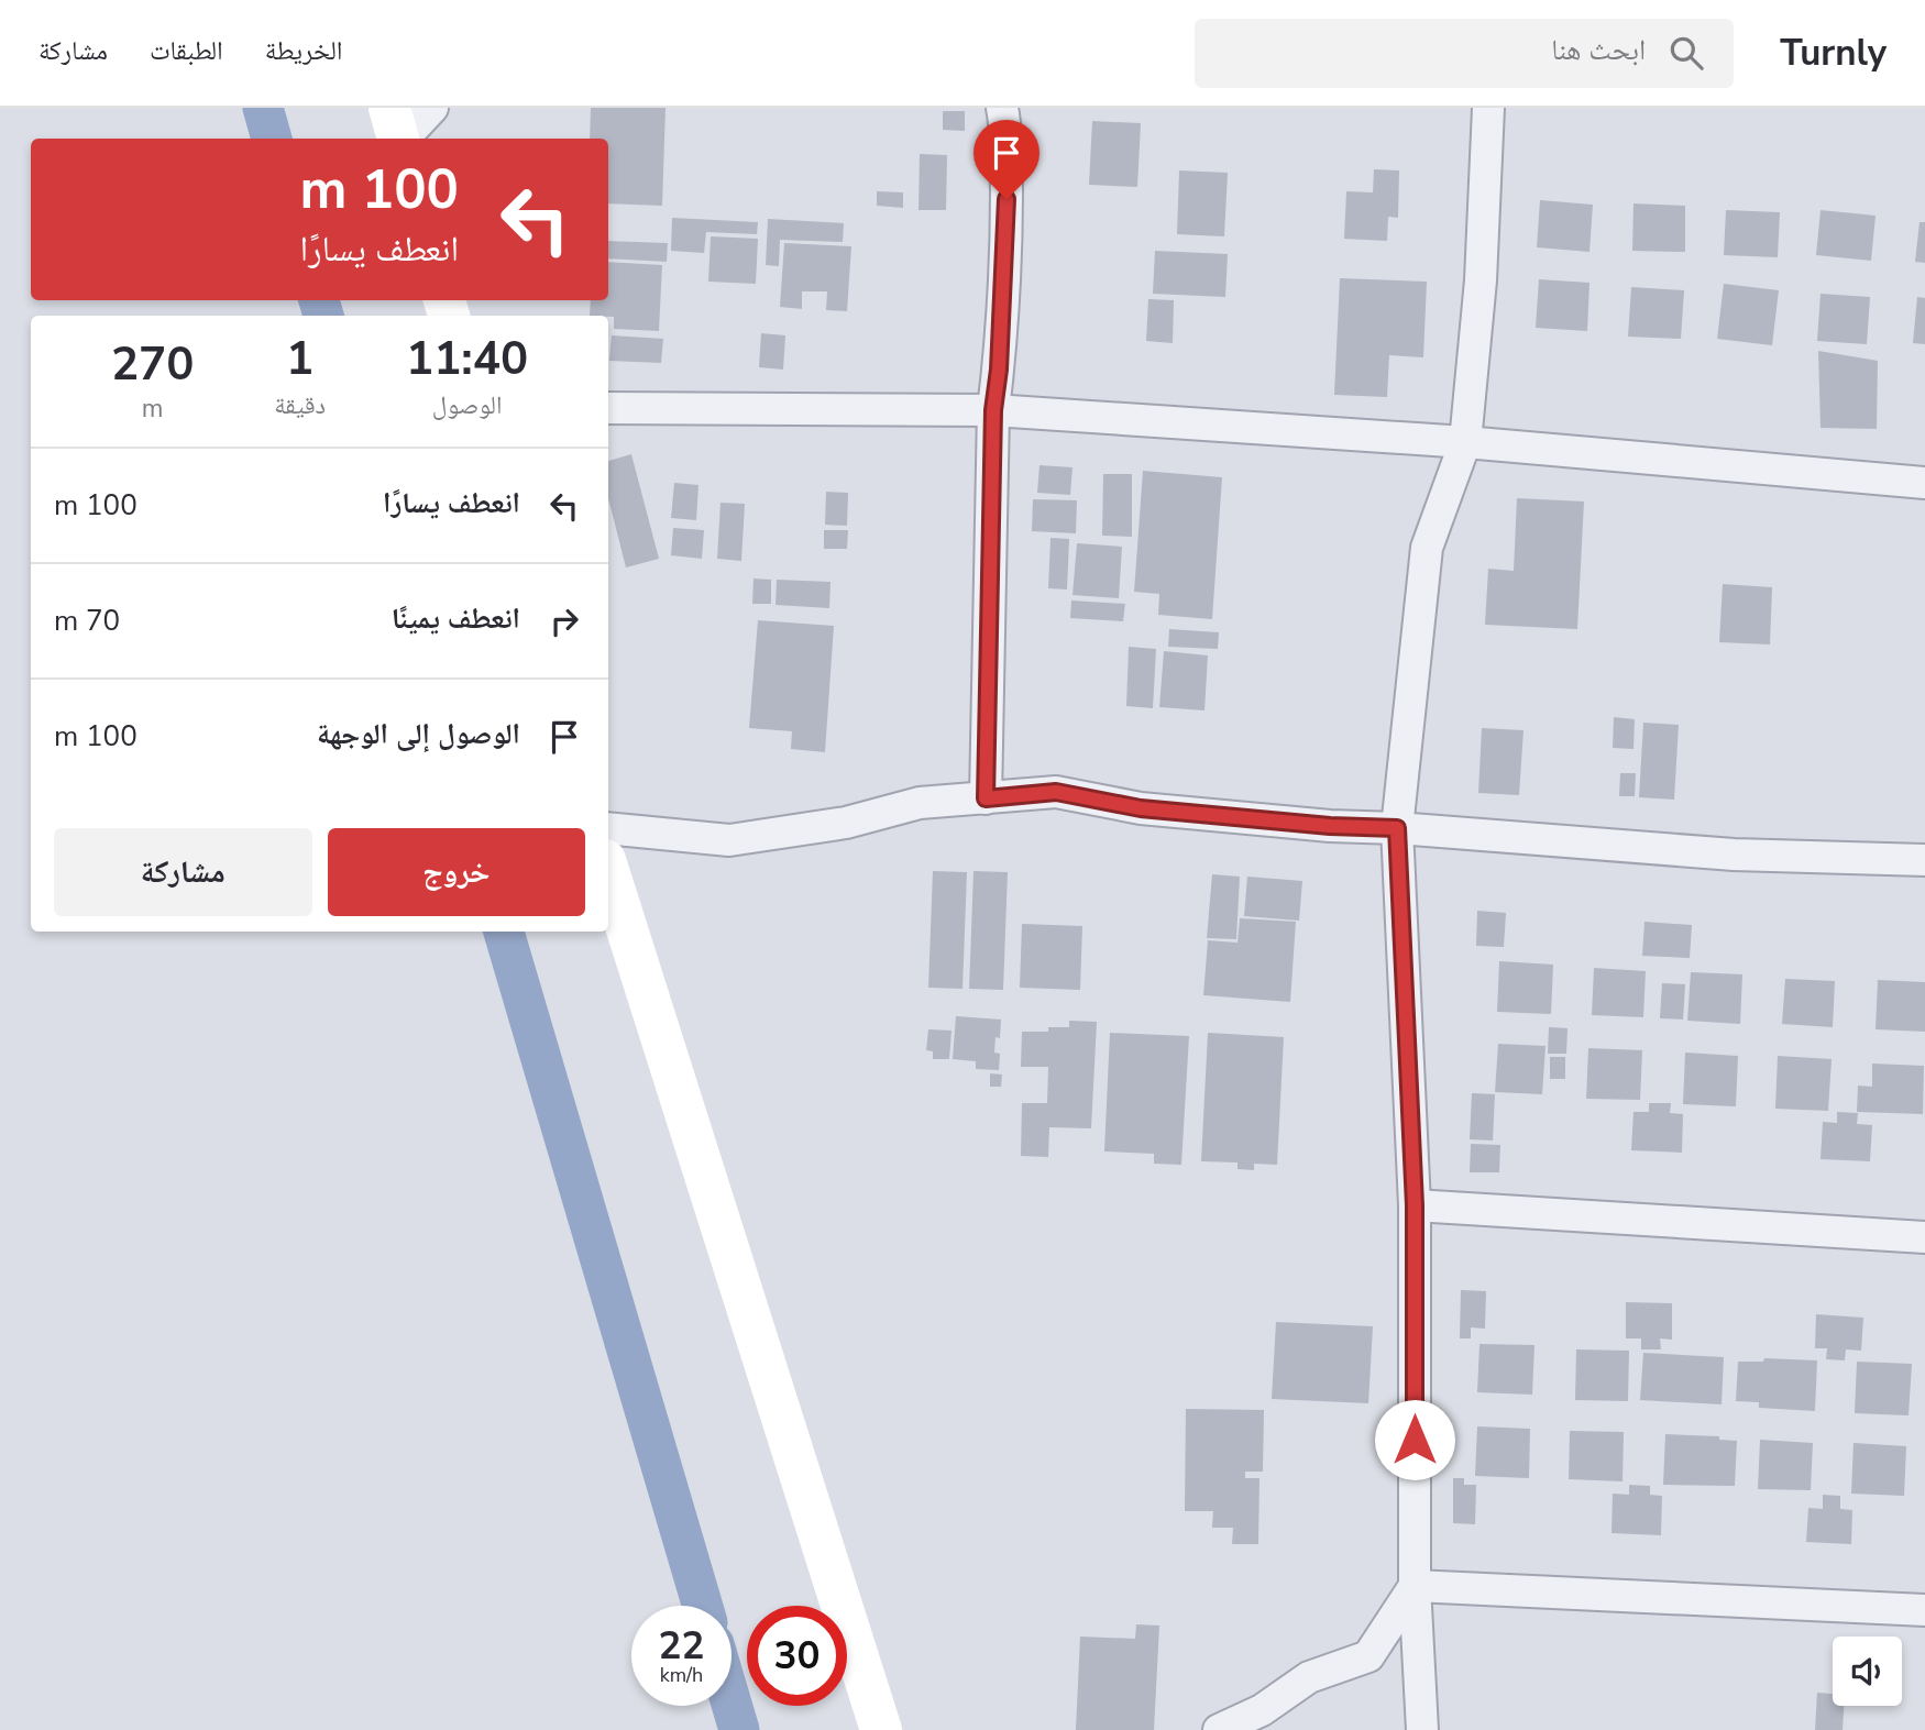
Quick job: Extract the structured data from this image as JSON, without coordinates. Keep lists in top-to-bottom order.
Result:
{
  "page": {
    "header": "Turnly",
    "search": "ابحث هنا",
    "nav": ["الخريطة", "الطبقات", "مشاركة"],
    "turn": ["100 m", "انعطف يسارًا"],
    "eta": [
      "11:40",
      "الوصول",
      "1",
      "دقيقة",
      "270",
      "m"
    ],
    "list": [
      {
        "name": "انعطف يسارًا",
        "value": "100 m"
      },
      {
        "name": "انعطف يمينًا",
        "value": "70 m"
      },
      {
        "name": "الوصول إلى الوجهة",
        "value": "100 m"
      }
    ],
    "buttons": ["خروج", "مشاركة"],
    "speed": "22 km/h",
    "limit": "30"
  }
}
